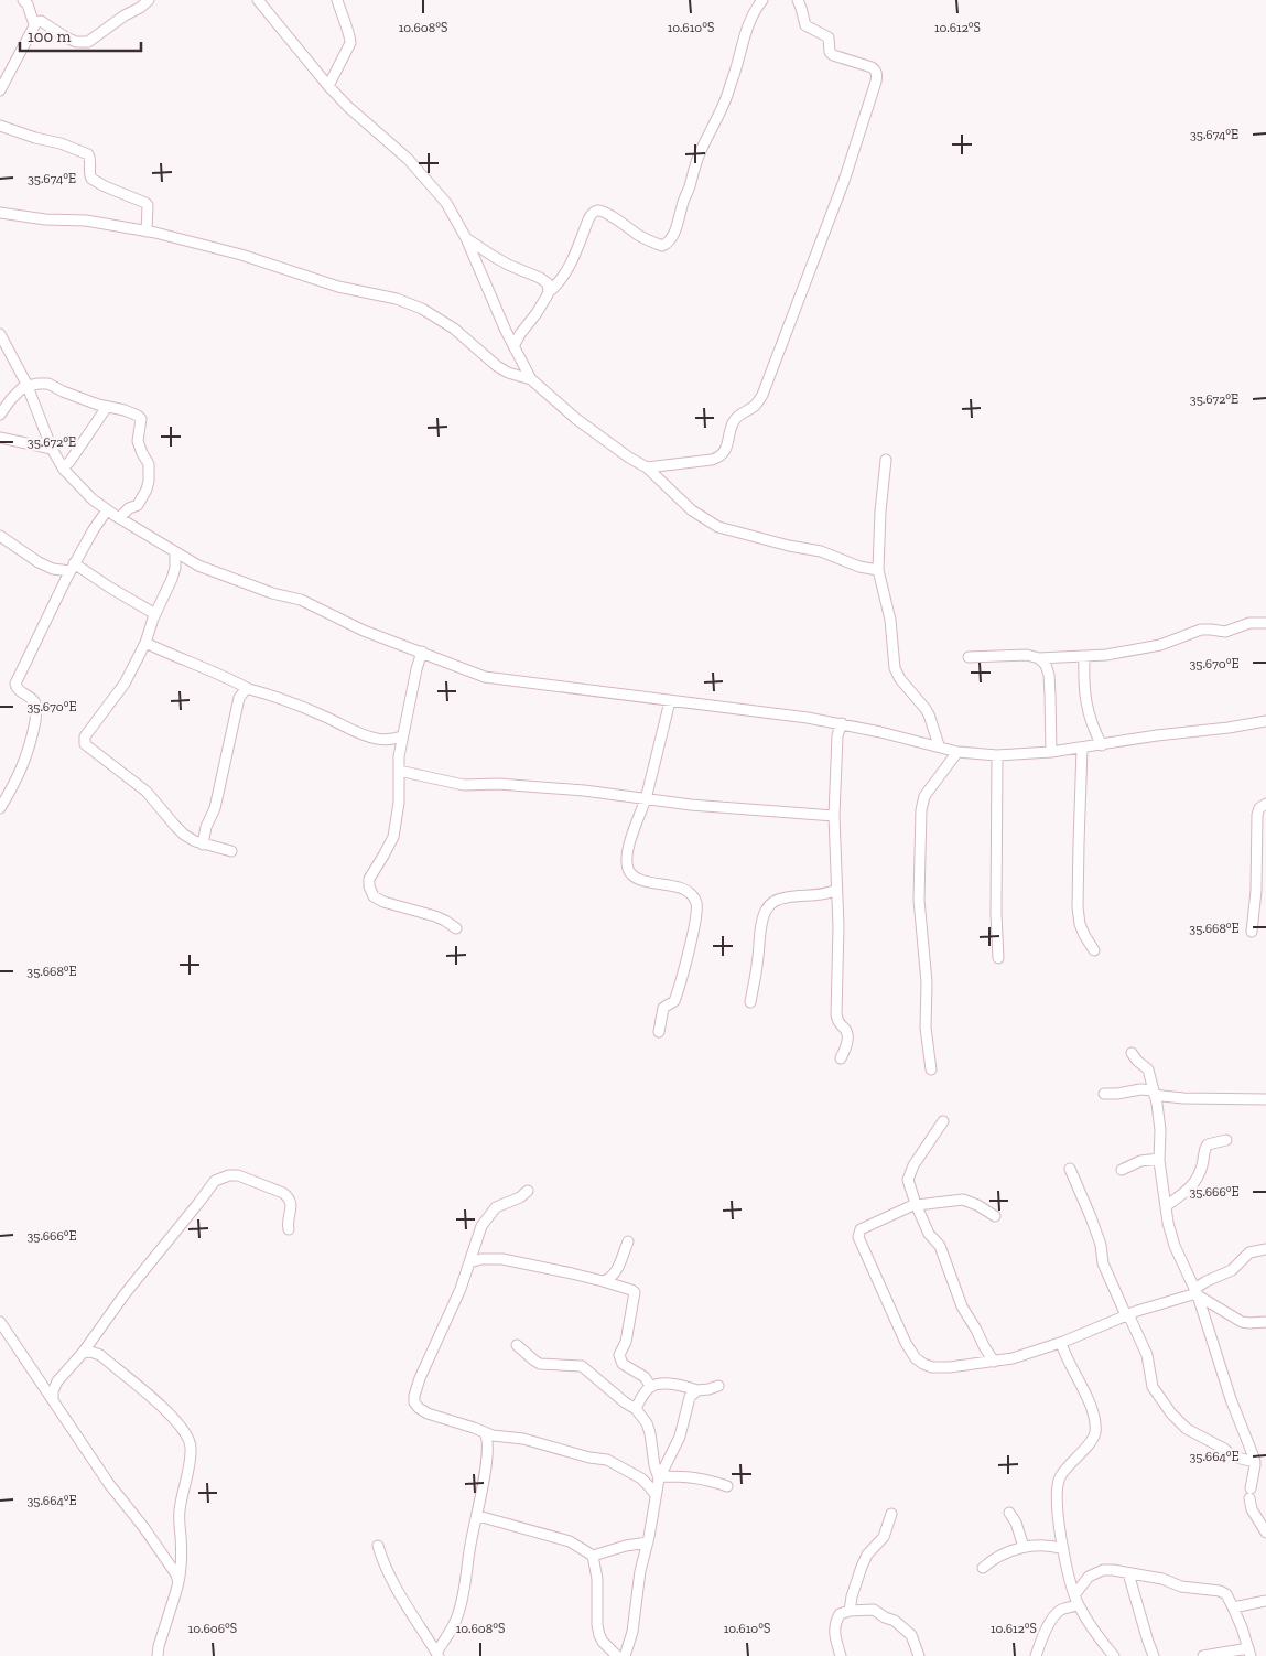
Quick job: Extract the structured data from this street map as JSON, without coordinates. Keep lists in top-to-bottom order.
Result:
{
  "scale_bar": "100 m",
  "coordinates": [
    "10.608°S",
    "10.610°S",
    "10.612°S",
    "35.674°E",
    "35.672°E",
    "35.670°E",
    "35.668°E",
    "35.666°E",
    "35.664°E",
    "10.606°S"
  ]
}
